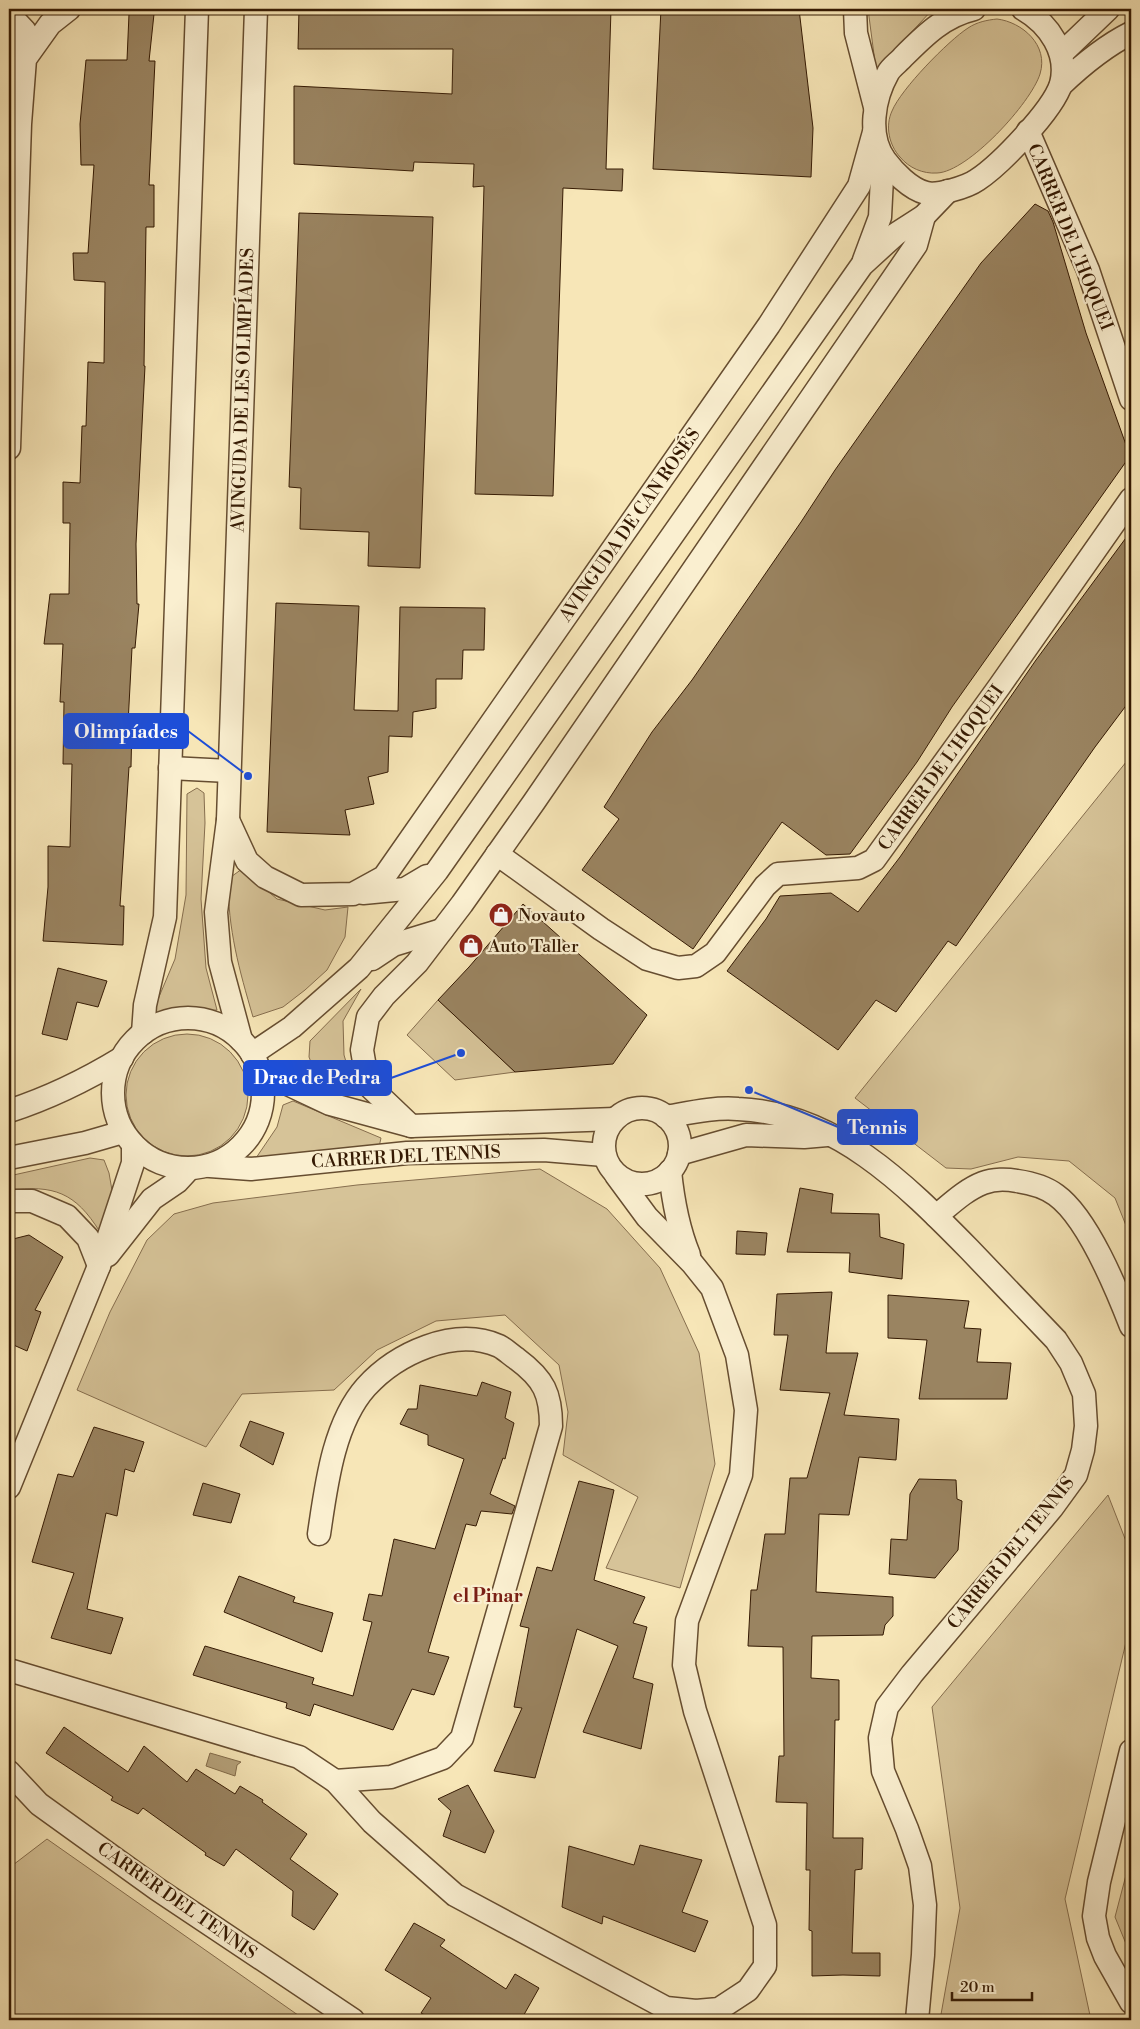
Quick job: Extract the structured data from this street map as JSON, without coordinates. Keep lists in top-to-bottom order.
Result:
{
  "streets": {
    "street": [
      "CARRER DE L'HOQUEI",
      "AVINGUDA DE LES OLIMPÍADES",
      "AVINGUDA DE CAN ROSÉS",
      "CARRER DEL TENNIS"
    ]
  },
  "crossings": [
    ["CARRER DE L'HOQUEI", "AVINGUDA DE CAN ROSÉS"],
    ["AVINGUDA DE LES OLIMPÍADES", "AVINGUDA DE CAN ROSÉS"],
    ["AVINGUDA DE LES OLIMPÍADES", "CARRER DEL TENNIS"],
    ["AVINGUDA DE CAN ROSÉS", "CARRER DEL TENNIS"]
  ],
  "districts": ["el Pinar"],
  "places": {
    "other": ["Olimpíades", "Drac de Pedra", "Tennis"],
    "shop": ["Novauto", "Auto Taller"]
  },
  "scale_bar": "20 m"
}
